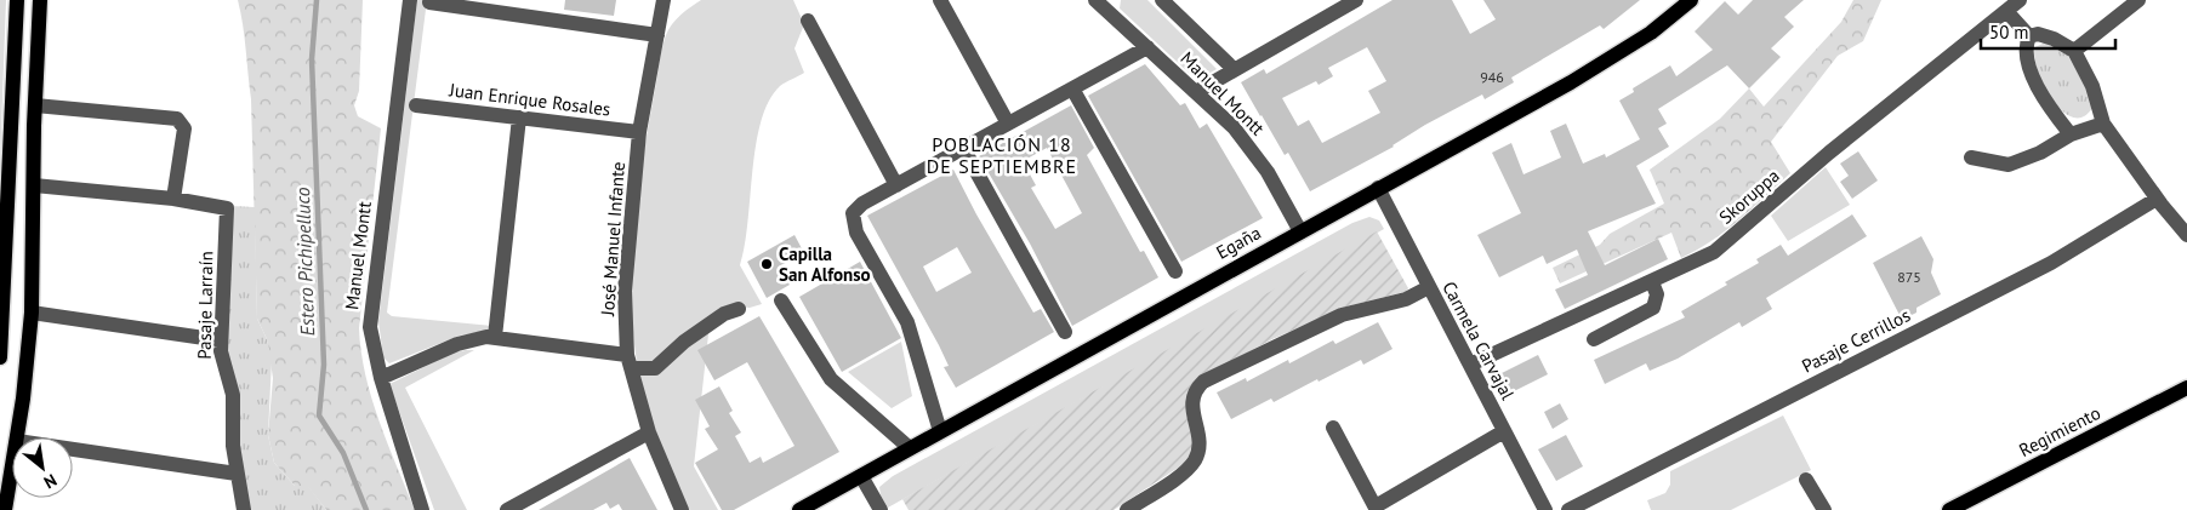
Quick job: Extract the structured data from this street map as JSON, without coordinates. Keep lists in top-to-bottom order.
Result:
{
  "streets": {
    "main road": ["Egaña", "Regimiento"],
    "street": [
      "Manuel Montt",
      "Juan Enrique Rosales",
      "Skoruppa",
      "José Manuel Infante",
      "Pasaje Larraín",
      "Carmela Carvajal",
      "Pasaje Cerrillos"
    ]
  },
  "crossings": [
    ["Manuel Montt", "Egaña"],
    ["Juan Enrique Rosales", "José Manuel Infante"],
    ["Skoruppa", "Carmela Carvajal"],
    ["Egaña", "Carmela Carvajal"]
  ],
  "districts": ["POBLACIÓN 18 DE SEPTIEMBRE"],
  "water": ["Estero Pichipelluco"],
  "places": ["Capilla San Alfonso"],
  "house_numbers": ["946", "875"],
  "scale_bar": "50 m",
  "north": "bottom right"
}
